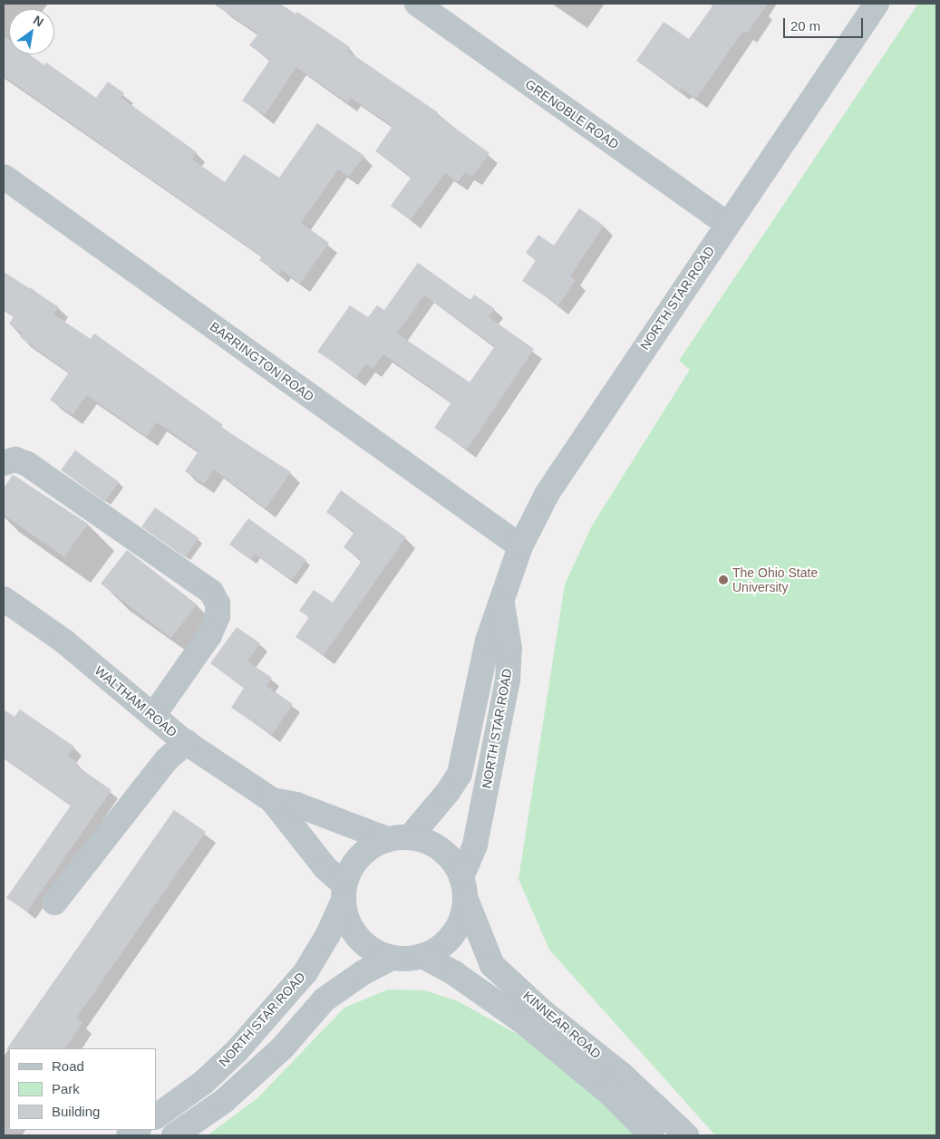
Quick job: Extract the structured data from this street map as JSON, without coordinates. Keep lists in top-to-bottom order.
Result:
{
  "streets": {
    "street": [
      "GRENOBLE ROAD",
      "NORTH STAR ROAD",
      "BARRINGTON ROAD",
      "WALTHAM ROAD",
      "KINNEAR ROAD"
    ]
  },
  "crossings": [
    ["GRENOBLE ROAD", "NORTH STAR ROAD"],
    ["NORTH STAR ROAD", "BARRINGTON ROAD"],
    ["NORTH STAR ROAD", "WALTHAM ROAD"],
    ["NORTH STAR ROAD", "KINNEAR ROAD"],
    ["WALTHAM ROAD", "KINNEAR ROAD"]
  ],
  "places": ["The Ohio State University"],
  "legend": ["Road", "Park", "Building"],
  "scale_bar": "20 m",
  "north": "top right"
}
